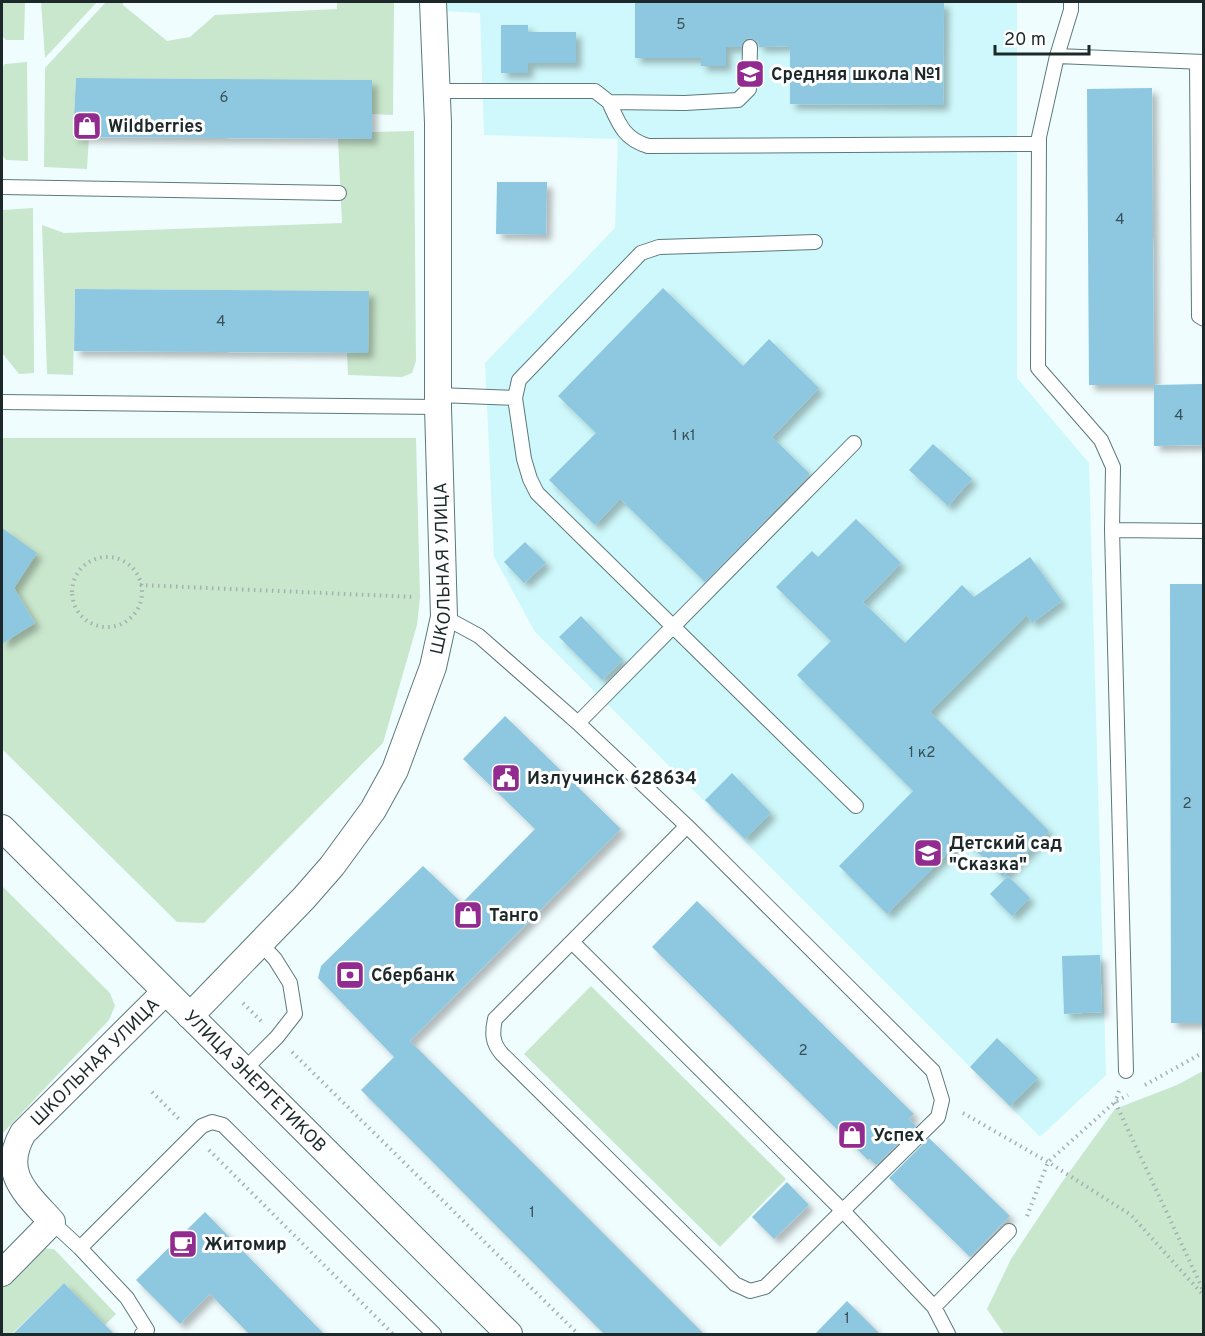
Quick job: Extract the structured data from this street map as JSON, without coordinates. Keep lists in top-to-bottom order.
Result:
{
  "streets": {
    "street": ["ШКОЛЬНАЯ УЛИЦА", "УЛИЦА ЭНЕРГЕТИКОВ"]
  },
  "crossings": [
    ["ШКОЛЬНАЯ УЛИЦА", "УЛИЦА ЭНЕРГЕТИКОВ"]
  ],
  "places": {
    "school or university": ["Средняя школа №1", "Детский сад \"Сказка\""],
    "shop": ["Wildberries", "Танго", "Успех"],
    "public building": ["Излучинск 628634"],
    "bank": ["Сбербанк"],
    "cafe": ["Житомир"]
  },
  "house_numbers": [
    "5",
    "6",
    "4",
    "4",
    "4",
    "1 к1",
    "1 к2",
    "2",
    "2",
    "1",
    "1"
  ],
  "scale_bar": "20 m"
}
